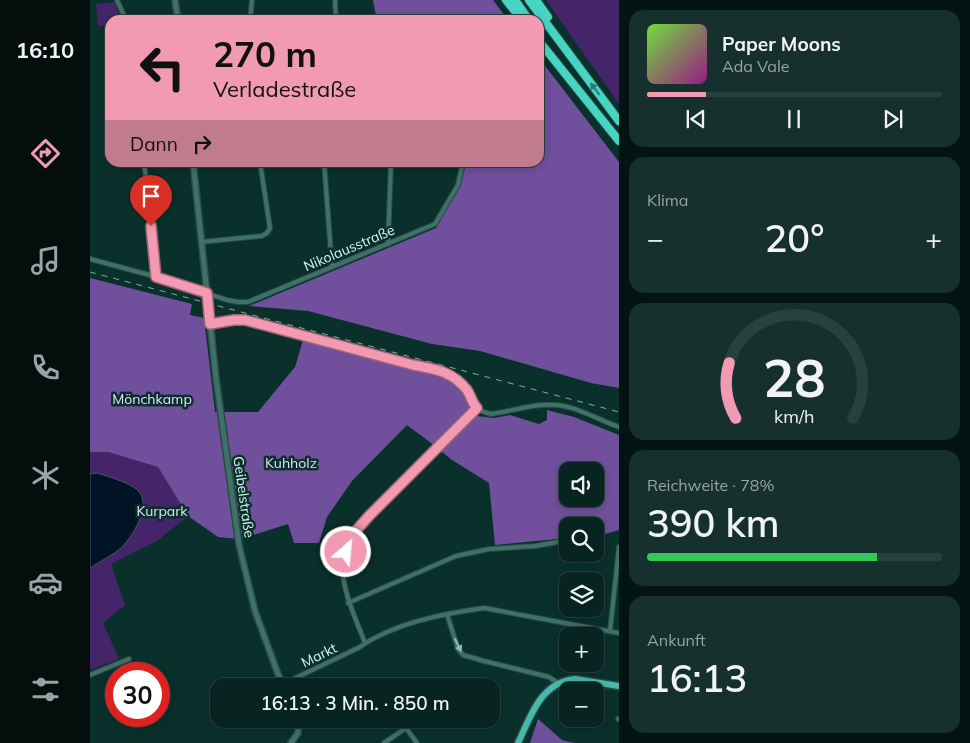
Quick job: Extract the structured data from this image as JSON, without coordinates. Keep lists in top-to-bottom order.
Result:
{
  "streets": {
    "street": ["Nikolausstraße", "Geibelstraße", "Markt"]
  },
  "crossings": [
    ["Nikolausstraße", "Geibelstraße"]
  ],
  "parks": ["Mönchkamp", "Kuhholz", "Kurpark"],
  "page": {
    "tabs": "16:10",
    "turn": ["270 m", "Verladestraße"],
    "song": ["Paper Moons", "Ada Vale"],
    "then": "Dann",
    "tile": [
      "Klima",
      ["Reichweite · 78%", "390 km"],
      ["Ankunft", "16:13"]
    ],
    "heat": ["−", "20°", "+"],
    "map_buttons": ["+", "−"],
    "limit": "30",
    "trip": "16:13 · 3 Min. · 850 m",
    "gauge": ["28", "km/h"]
  }
}
